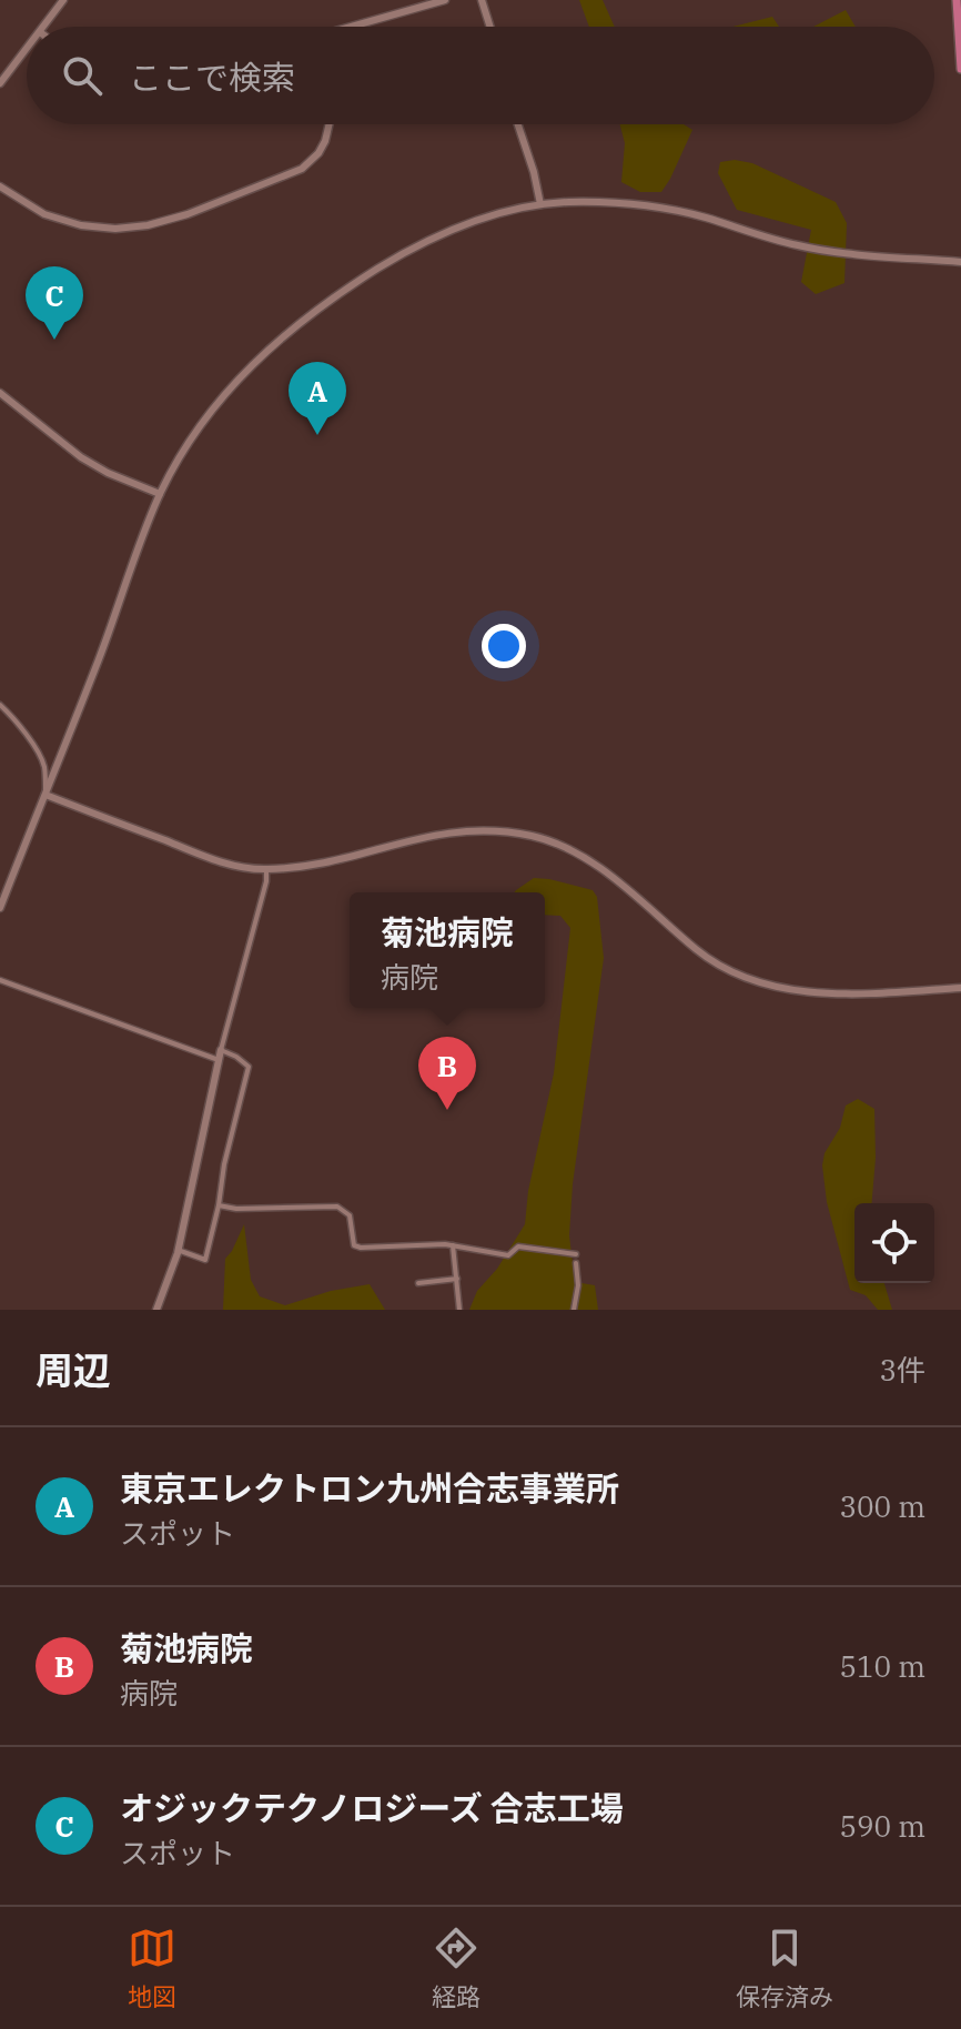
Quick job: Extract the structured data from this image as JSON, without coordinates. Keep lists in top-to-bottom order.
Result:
{
  "page": {
    "search": "ここで検索",
    "pins": ["C", "A", "B"],
    "popup": ["菊池病院", "病院"],
    "heading": ["周辺", "3件"],
    "list": [
      {
        "mark": "A",
        "name": "東京エレクトロン九州合志事業所",
        "note": "スポット",
        "value": "300 m"
      },
      {
        "mark": "B",
        "name": "菊池病院",
        "note": "病院",
        "value": "510 m"
      },
      {
        "mark": "C",
        "name": "オジックテクノロジーズ 合志工場",
        "note": "スポット",
        "value": "590 m"
      }
    ],
    "nav": ["地図", "経路", "保存済み"]
  }
}
